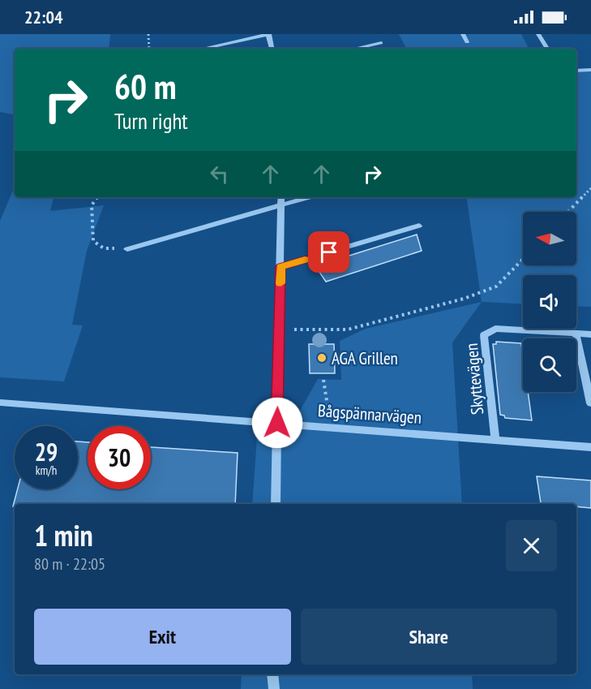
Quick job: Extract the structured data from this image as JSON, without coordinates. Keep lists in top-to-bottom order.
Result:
{
  "streets": {
    "street": ["Skyttevägen", "Bågspännarvägen"]
  },
  "crossings": [
    ["Skyttevägen", "Bågspännarvägen"]
  ],
  "places": ["AGA Grillen"],
  "north": "left",
  "page": {
    "status": "22:04",
    "turn": ["60 m", "Turn right"],
    "speed": "29 km/h",
    "limit": "30",
    "heading": ["1 min", "80 m · 22:05"],
    "buttons": ["Exit", "Share"]
  }
}
